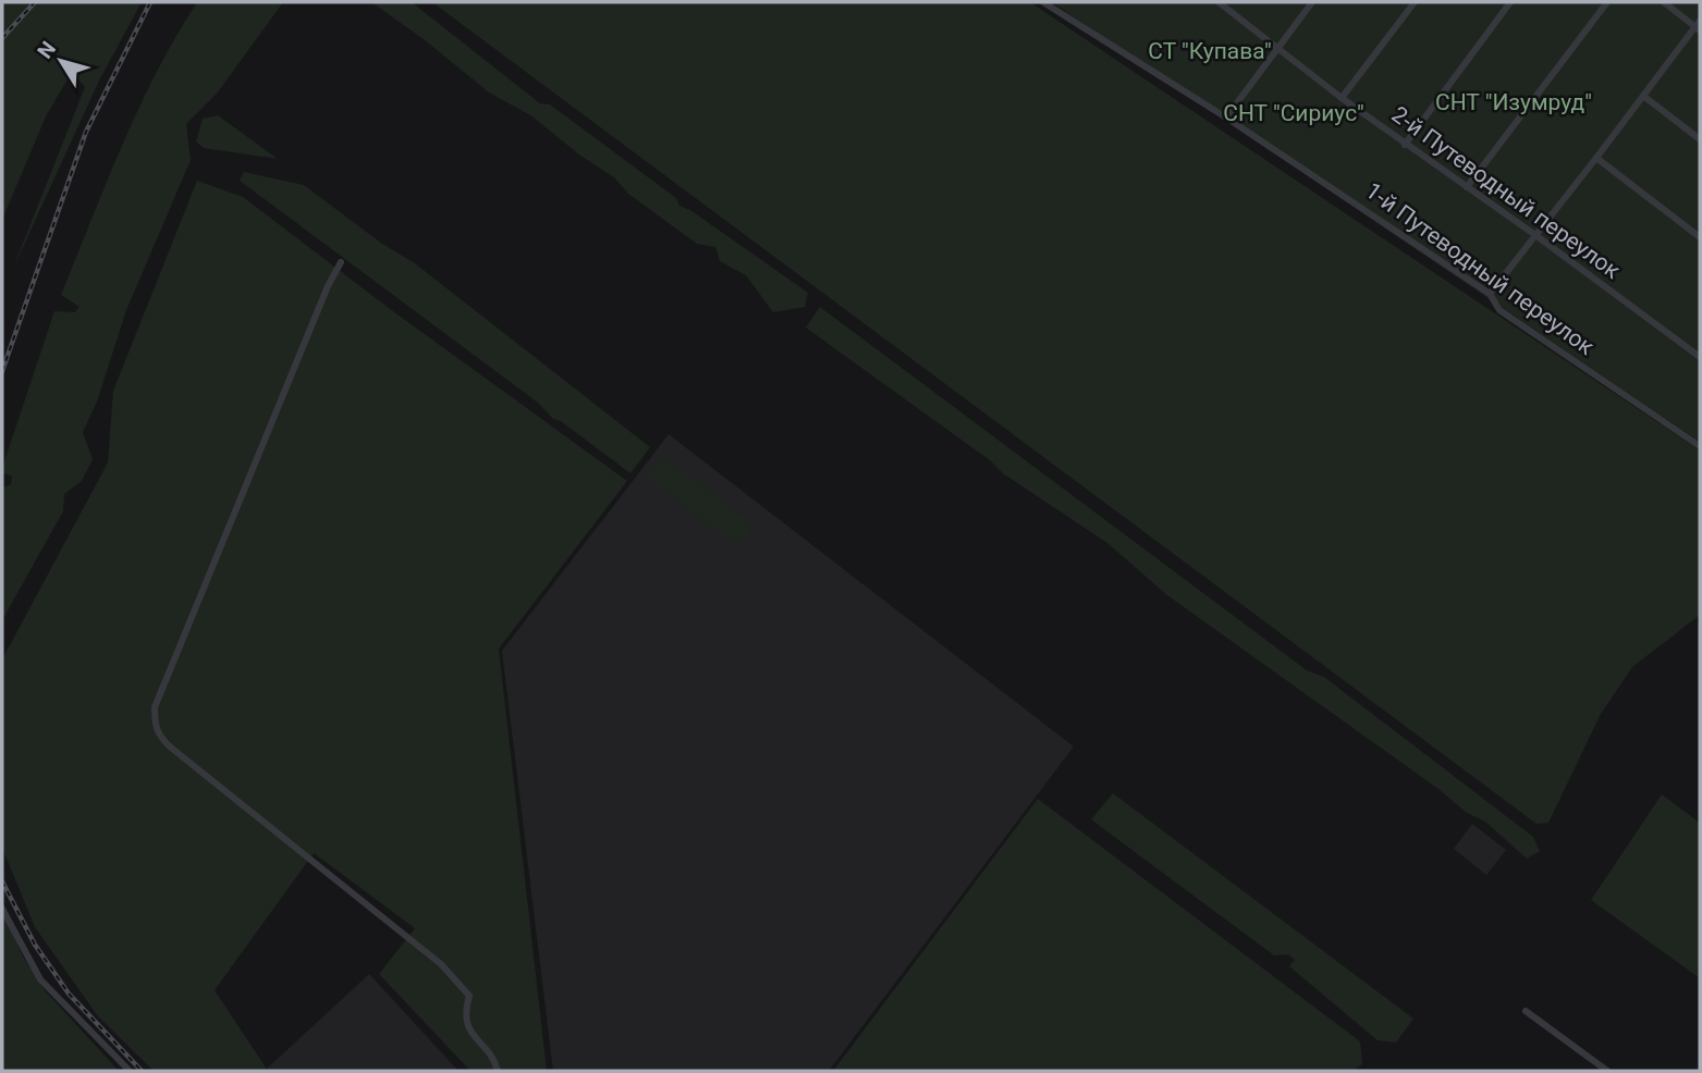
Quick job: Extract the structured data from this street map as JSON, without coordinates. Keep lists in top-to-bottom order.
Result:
{
  "streets": {
    "street": ["2-й Путеводный переулок", "1-й Путеводный переулок"]
  },
  "parks": ["СТ \"Купава\"", "СНТ \"Изумруд\"", "СНТ \"Сириус\""],
  "north": "top left"
}
